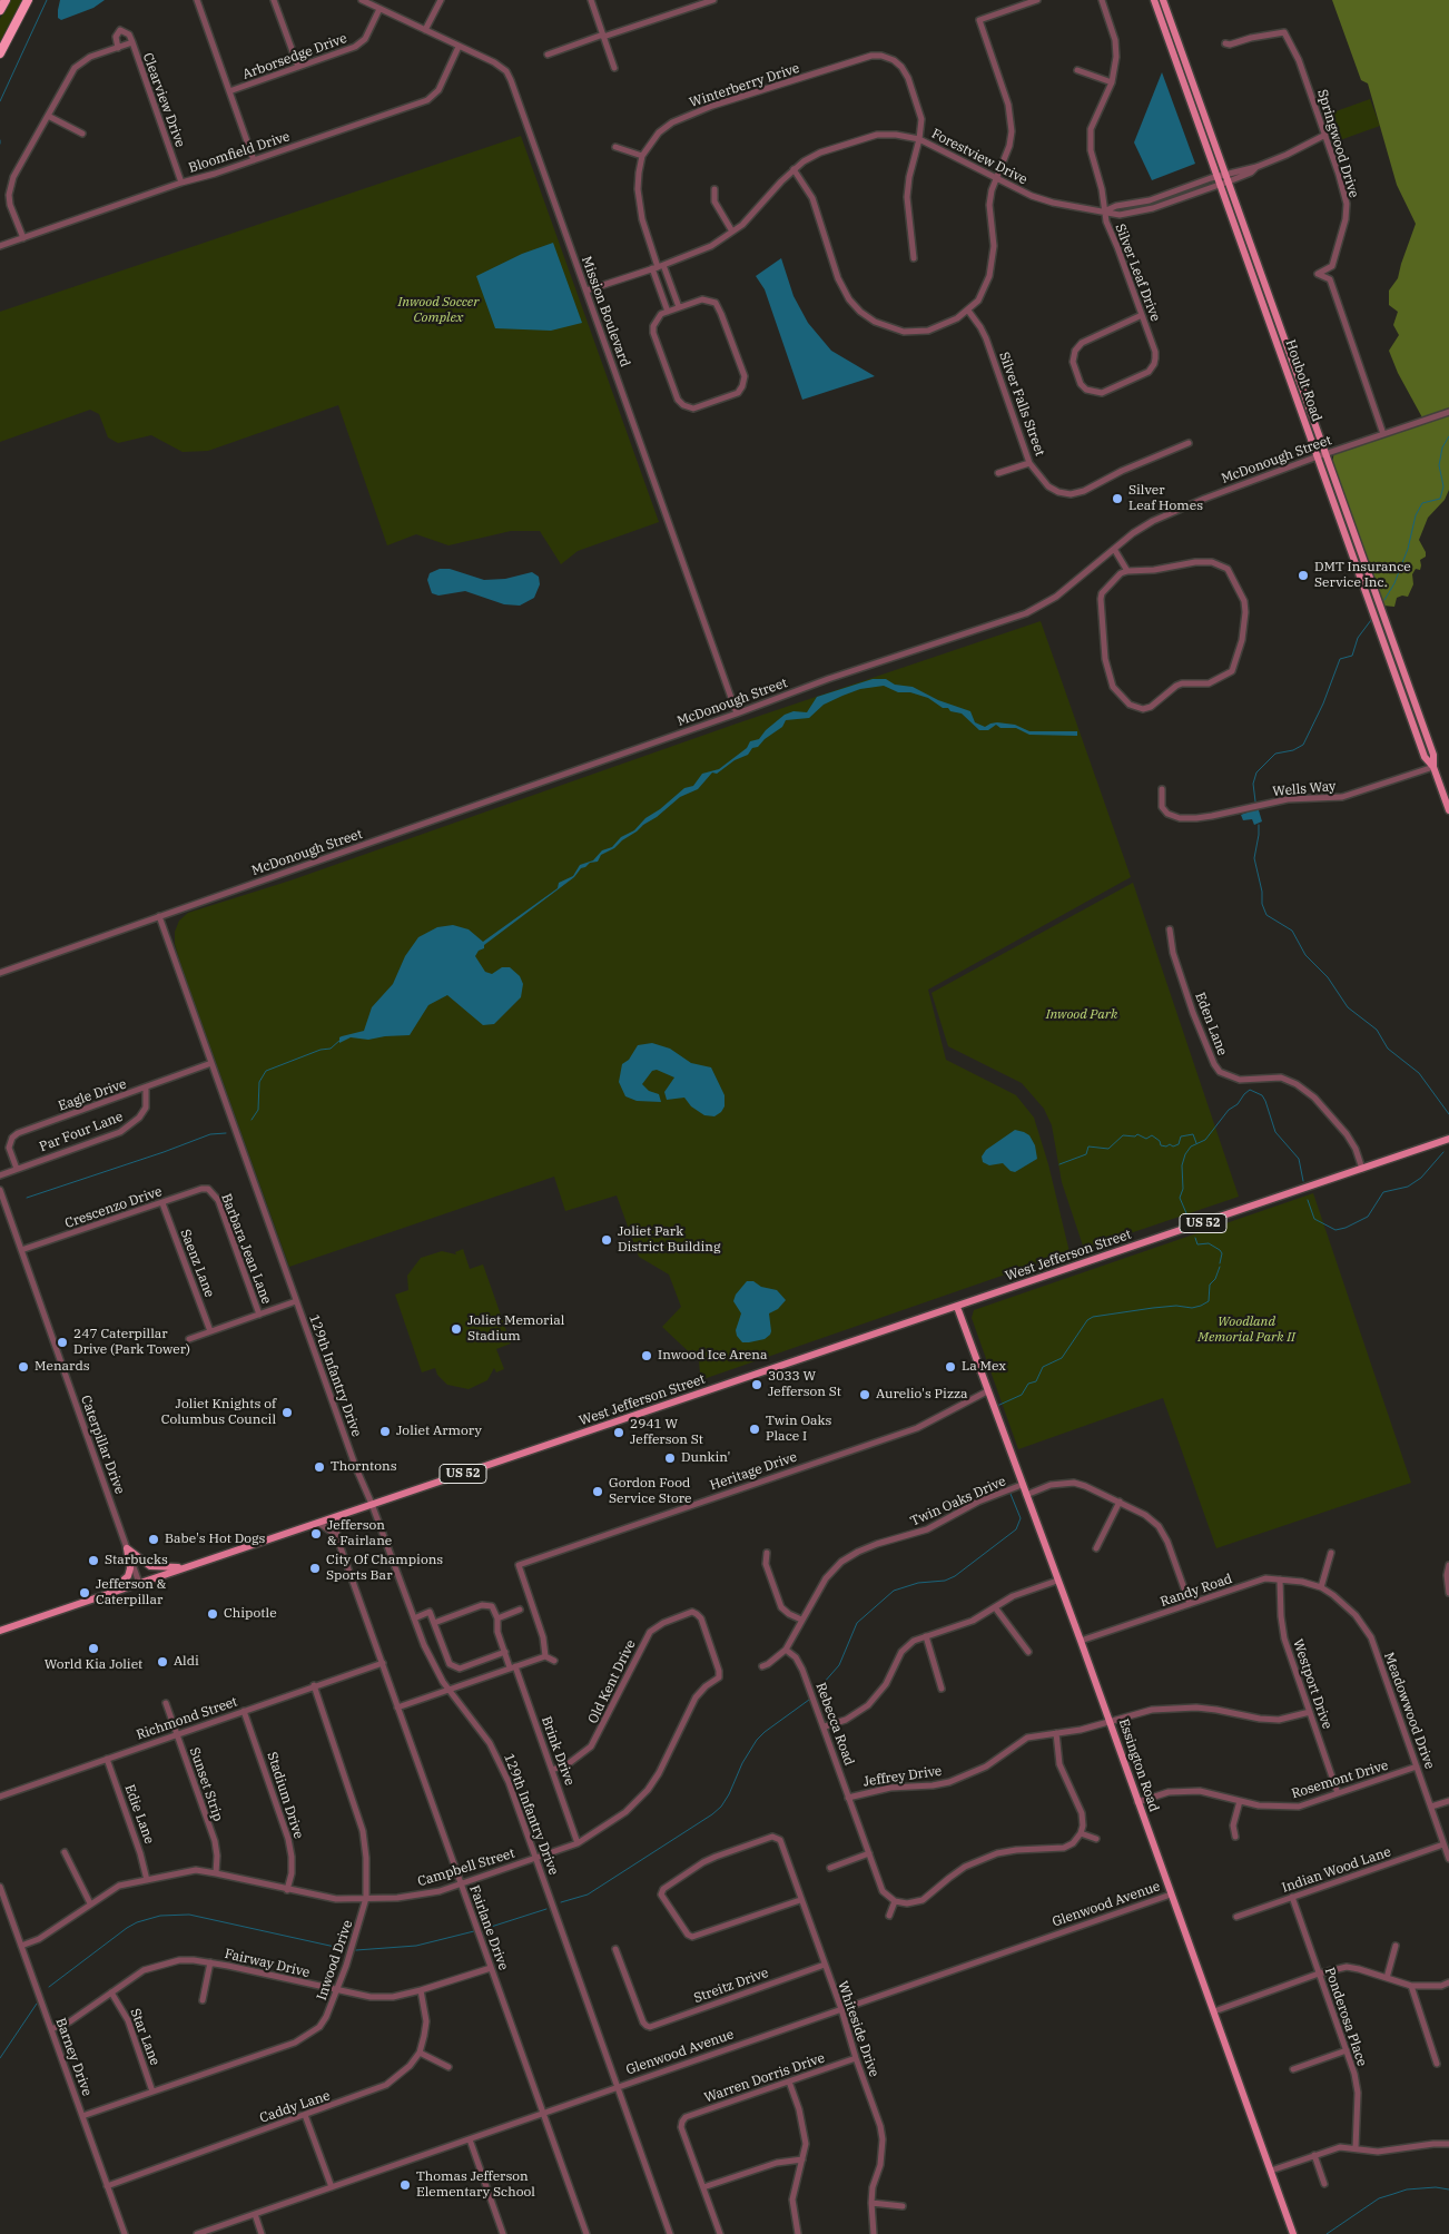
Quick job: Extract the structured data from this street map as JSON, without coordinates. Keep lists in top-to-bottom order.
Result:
{
  "streets": {
    "main road": [
      "Houbolt Road",
      "US 52",
      "West Jefferson Street",
      "Essington Road"
    ],
    "street": [
      "Arborsedge Drive",
      "Winterberry Drive",
      "Clearview Drive",
      "Springwood Drive",
      "Bloomfield Drive",
      "Forestview Drive",
      "Silver Leaf Drive",
      "Mission Boulevard",
      "Silver Falls Street",
      "McDonough Street",
      "Wells Way",
      "Eden Lane",
      "Eagle Drive",
      "Par Four Lane",
      "Crescenzo Drive",
      "Barbara Jean Lane",
      "Saenz Lane",
      "129th Infantry Drive",
      "Caterpillar Drive",
      "Heritage Drive",
      "Twin Oaks Drive",
      "Randy Road",
      "Old Kent Drive",
      "Westport Drive",
      "Meadowwood Drive",
      "Richmond Street",
      "Rebecca Road",
      "Brink Drive",
      "Jeffrey Drive",
      "Rosemont Drive",
      "Sunset Strip",
      "Stadium Drive",
      "Edie Lane",
      "Campbell Street",
      "Indian Wood Lane",
      "Glenwood Avenue",
      "Fairlane Drive",
      "Inwood Drive",
      "Fairway Drive",
      "Streitz Drive",
      "Ponderosa Place",
      "Whiteside Drive",
      "Star Lane",
      "Barney Drive",
      "Warren Dorris Drive",
      "Caddy Lane"
    ]
  },
  "crossings": [
    ["Arborsedge Drive", "Mission Boulevard"],
    ["Winterberry Drive", "Forestview Drive"],
    ["Clearview Drive", "Bloomfield Drive"],
    ["Springwood Drive", "Forestview Drive"],
    ["Springwood Drive", "McDonough Street"],
    ["Bloomfield Drive", "Mission Boulevard"],
    ["Forestview Drive", "Silver Leaf Drive"],
    ["Forestview Drive", "Mission Boulevard"],
    ["Forestview Drive", "Houbolt Road"],
    ["Mission Boulevard", "McDonough Street"],
    ["Houbolt Road", "McDonough Street"],
    ["Houbolt Road", "Wells Way"],
    ["McDonough Street", "129th Infantry Drive"],
    ["Eden Lane", "West Jefferson Street"],
    ["Eagle Drive", "Par Four Lane"],
    ["Eagle Drive", "129th Infantry Drive"],
    ["Crescenzo Drive", "Barbara Jean Lane"],
    ["Crescenzo Drive", "Saenz Lane"],
    ["Crescenzo Drive", "Caterpillar Drive"],
    ["West Jefferson Street", "129th Infantry Drive"],
    ["West Jefferson Street", "Caterpillar Drive"],
    ["West Jefferson Street", "Essington Road"],
    ["129th Infantry Drive", "Campbell Street"],
    ["129th Infantry Drive", "Glenwood Avenue"],
    ["Heritage Drive", "Essington Road"],
    ["Twin Oaks Drive", "Randy Road"],
    ["Twin Oaks Drive", "Rebecca Road"],
    ["Twin Oaks Drive", "Essington Road"],
    ["Randy Road", "Westport Drive"],
    ["Randy Road", "Meadowwood Drive"],
    ["Randy Road", "Essington Road"],
    ["Old Kent Drive", "Brink Drive"],
    ["Old Kent Drive", "Campbell Street"],
    ["Westport Drive", "Jeffrey Drive"],
    ["Westport Drive", "Rosemont Drive"],
    ["Meadowwood Drive", "Rosemont Drive"],
    ["Meadowwood Drive", "Indian Wood Lane"],
    ["Richmond Street", "Sunset Strip"],
    ["Richmond Street", "Stadium Drive"],
    ["Richmond Street", "Edie Lane"],
    ["Richmond Street", "Fairlane Drive"],
    ["Richmond Street", "Inwood Drive"],
    ["Rebecca Road", "Jeffrey Drive"],
    ["Brink Drive", "Campbell Street"],
    ["Essington Road", "Jeffrey Drive"],
    ["Essington Road", "Rosemont Drive"],
    ["Essington Road", "Glenwood Avenue"],
    ["Sunset Strip", "Campbell Street"],
    ["Stadium Drive", "Campbell Street"],
    ["Edie Lane", "Campbell Street"],
    ["Campbell Street", "Fairlane Drive"],
    ["Campbell Street", "Inwood Drive"],
    ["Campbell Street", "Barney Drive"],
    ["Indian Wood Lane", "Ponderosa Place"],
    ["Glenwood Avenue", "Fairlane Drive"],
    ["Glenwood Avenue", "Whiteside Drive"],
    ["Fairlane Drive", "Fairway Drive"],
    ["Inwood Drive", "Fairway Drive"],
    ["Inwood Drive", "Star Lane"],
    ["Inwood Drive", "Barney Drive"],
    ["Fairway Drive", "Star Lane"],
    ["Fairway Drive", "Barney Drive"],
    ["Fairway Drive", "Caddy Lane"],
    ["Streitz Drive", "Whiteside Drive"],
    ["Whiteside Drive", "Warren Dorris Drive"],
    ["Barney Drive", "Caddy Lane"]
  ],
  "parks": ["Inwood Soccer Complex", "Inwood Park", "Woodland Memorial Park II"],
  "places": [
    "Silver Leaf Homes",
    "DMT Insurance Service Inc.",
    "Joliet Park District Building",
    "Joliet Memorial Stadium",
    "247 Caterpillar Drive (Park Tower)",
    "Inwood Ice Arena",
    "Menards",
    "La Mex",
    "3033 W Jefferson St",
    "Aurelio's Pizza",
    "Joliet Knights of Columbus Council",
    "Twin Oaks Place I",
    "Joliet Armory",
    "2941 W Jefferson St",
    "Dunkin'",
    "Thorntons",
    "Gordon Food Service Store",
    "Jefferson & Fairlane",
    "Babe's Hot Dogs",
    "Starbucks",
    "City Of Champions Sports Bar",
    "Jefferson & Caterpillar",
    "Chipotle",
    "World Kia Joliet",
    "Aldi",
    "Thomas Jefferson Elementary School"
  ]
}
